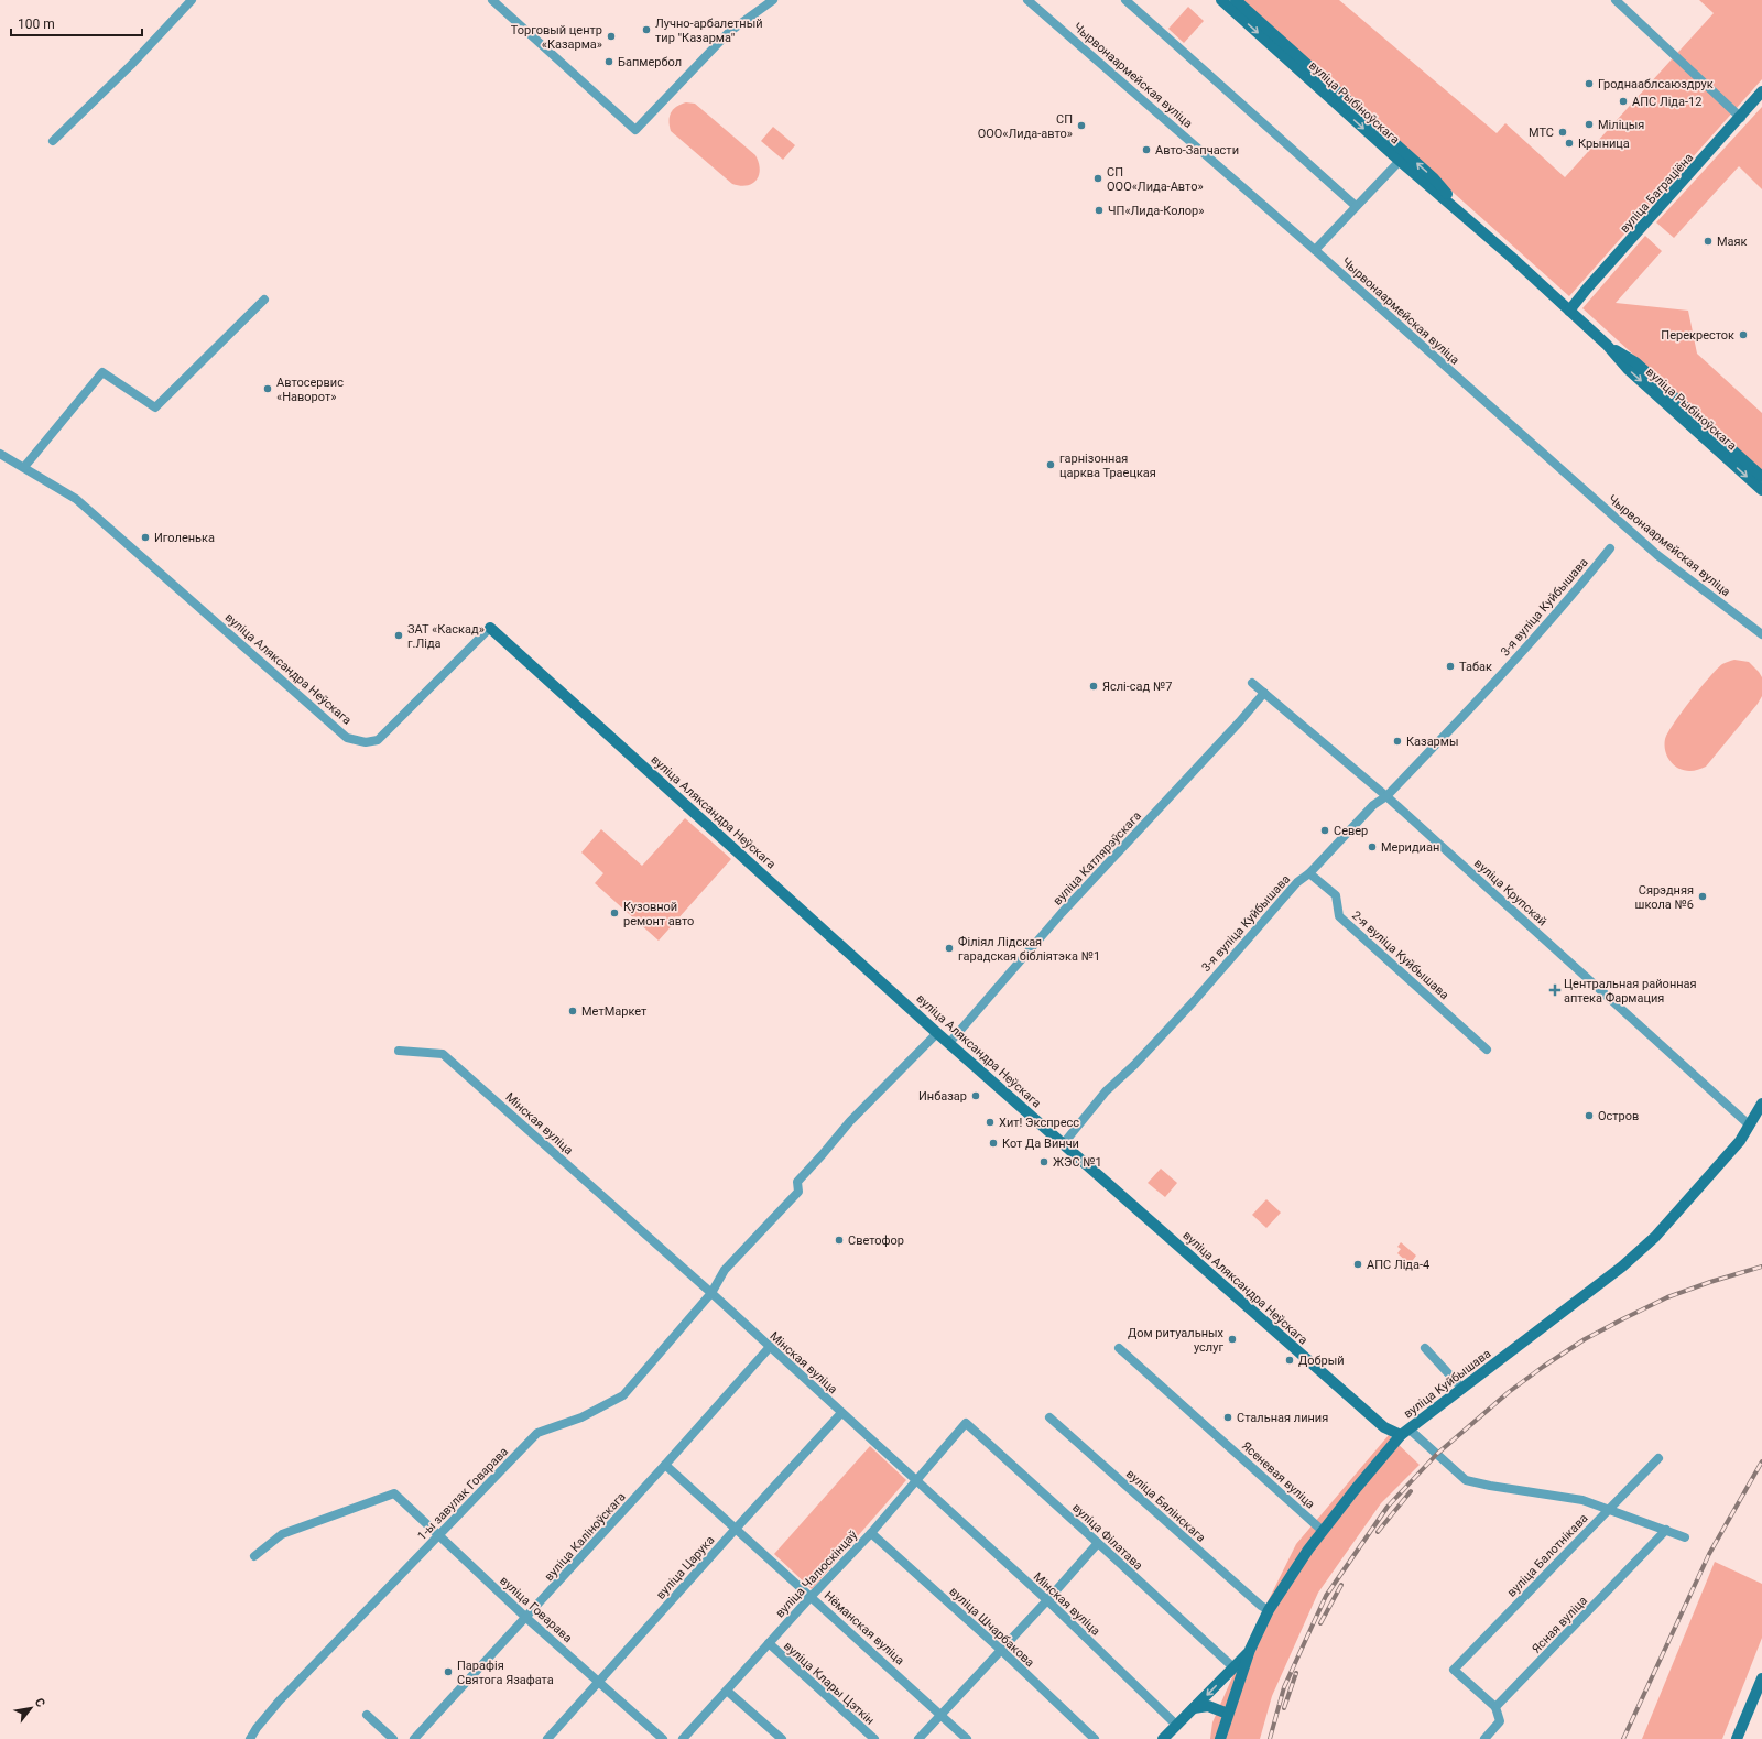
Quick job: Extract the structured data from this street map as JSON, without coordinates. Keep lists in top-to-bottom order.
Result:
{
  "streets": {
    "main road": [
      "вуліца Рыбіноўскага",
      "вуліца Баграціёна",
      "вуліца Аляксандра Неўскага",
      "вуліца Куйбышава"
    ],
    "street": [
      "Чырвонаармейская вуліца",
      "3-я вуліца Куйбышава",
      "вуліца Катлярэўскага",
      "вуліца Крупскай",
      "2-я вуліца Куйбышава",
      "Мінская вуліца",
      "Ясеневая вуліца",
      "1-ы завулак Говарава",
      "вуліца Бялінскага",
      "вуліца Каліноўскага",
      "вуліца Філатава",
      "вуліца Балотнікава",
      "вуліца Царука",
      "вуліца Чалюскінцаў",
      "вуліца Говарава",
      "Ясная вуліца",
      "вуліца Шчарбакова",
      "Нёманская вуліца",
      "вуліца Клары Цэткін"
    ]
  },
  "crossings": [
    ["вуліца Рыбіноўскага", "вуліца Баграціёна"],
    ["3-я вуліца Куйбышава", "вуліца Аляксандра Неўскага"],
    ["3-я вуліца Куйбышава", "вуліца Крупскай"],
    ["3-я вуліца Куйбышава", "2-я вуліца Куйбышава"],
    ["вуліца Аляксандра Неўскага", "вуліца Катлярэўскага"],
    ["вуліца Аляксандра Неўскага", "вуліца Куйбышава"],
    ["вуліца Аляксандра Неўскага", "1-ы завулак Говарава"],
    ["вуліца Аляксандра Неўскага", "вуліца Балотнікава"],
    ["вуліца Аляксандра Неўскага", "Ясная вуліца"],
    ["вуліца Катлярэўскага", "вуліца Крупскай"],
    ["вуліца Крупскай", "вуліца Куйбышава"],
    ["Мінская вуліца", "1-ы завулак Говарава"],
    ["Мінская вуліца", "вуліца Каліноўскага"],
    ["Мінская вуліца", "вуліца Царука"],
    ["Мінская вуліца", "вуліца Чалюскінцаў"],
    ["вуліца Куйбышава", "Ясеневая вуліца"],
    ["вуліца Куйбышава", "вуліца Бялінскага"],
    ["1-ы завулак Говарава", "вуліца Говарава"],
    ["вуліца Каліноўскага", "вуліца Говарава"],
    ["вуліца Каліноўскага", "Нёманская вуліца"],
    ["вуліца Філатава", "вуліца Чалюскінцаў"],
    ["вуліца Балотнікава", "Ясная вуліца"],
    ["вуліца Царука", "вуліца Говарава"],
    ["вуліца Царука", "Нёманская вуліца"],
    ["вуліца Чалюскінцаў", "вуліца Шчарбакова"],
    ["вуліца Чалюскінцаў", "Нёманская вуліца"],
    ["вуліца Чалюскінцаў", "вуліца Клары Цэткін"]
  ],
  "places": {
    "other": [
      "Лучно-арбалетный тир \"Казарма\"",
      "Торговый центр «Казарма»",
      "Бапмербол",
      "Гроднааблсаюздрук",
      "АПС Ліда-12",
      "Міліцыя",
      "СП ООО«Лида-авто»",
      "МТС",
      "Крыница",
      "Авто-Запчасти",
      "СП ООО«Лида-Авто»",
      "ЧП«Лида-Колор»",
      "Маяк",
      "Перекресток",
      "Автосервис «Наворот»",
      "гарнізонная царква Траецкая",
      "Иголенька",
      "ЗАТ «Каскад» г.Ліда",
      "Табак",
      "Яслі-сад №7",
      "Казармы",
      "Север",
      "Меридиан",
      "Сярэдняя школа №6",
      "Кузовной ремонт авто",
      "Філіял Лідская гарадская бібліятэка №1",
      "МетМаркет",
      "Инбазар",
      "Остров",
      "Хит! Экспресс",
      "Кот Да Винчи",
      "ЖЭС №1",
      "Светофор",
      "АПС Ліда-4",
      "Дом ритуальных услуг",
      "Добрый",
      "Стальная линия",
      "Парафія Святога Язафата"
    ],
    "health": ["Центральная районная аптека Фармация"]
  },
  "scale_bar": "100 m",
  "north": "top right"
}
